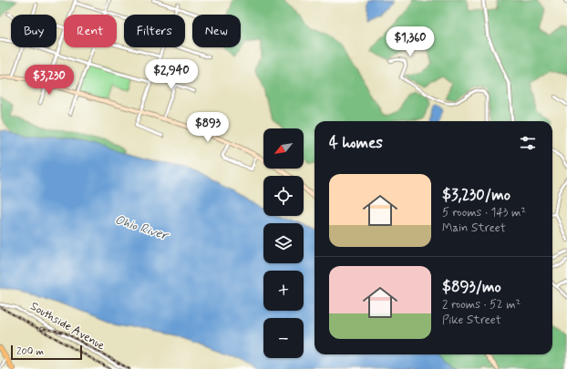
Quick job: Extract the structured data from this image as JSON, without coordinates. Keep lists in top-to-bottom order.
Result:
{
  "streets": {
    "street": ["Southside Avenue"]
  },
  "water": ["Ohio River"],
  "scale_bar": "200 m",
  "north": "bottom left",
  "page": {
    "chip": [
      "Buy",
      "Rent",
      "Filters",
      "New"
    ],
    "price": [
      "$1,360",
      "$2,940",
      "$3,230",
      "$893"
    ],
    "heading": "4 homes",
    "map_buttons": ["+", "−"],
    "list": [
      {
        "name": "$3,230/mo",
        "note": "5 rooms · 143 m² · Main Street"
      },
      {
        "name": "$893/mo",
        "note": "2 rooms · 52 m² · Pike Street"
      }
    ],
    "scale": "200 m"
  }
}
